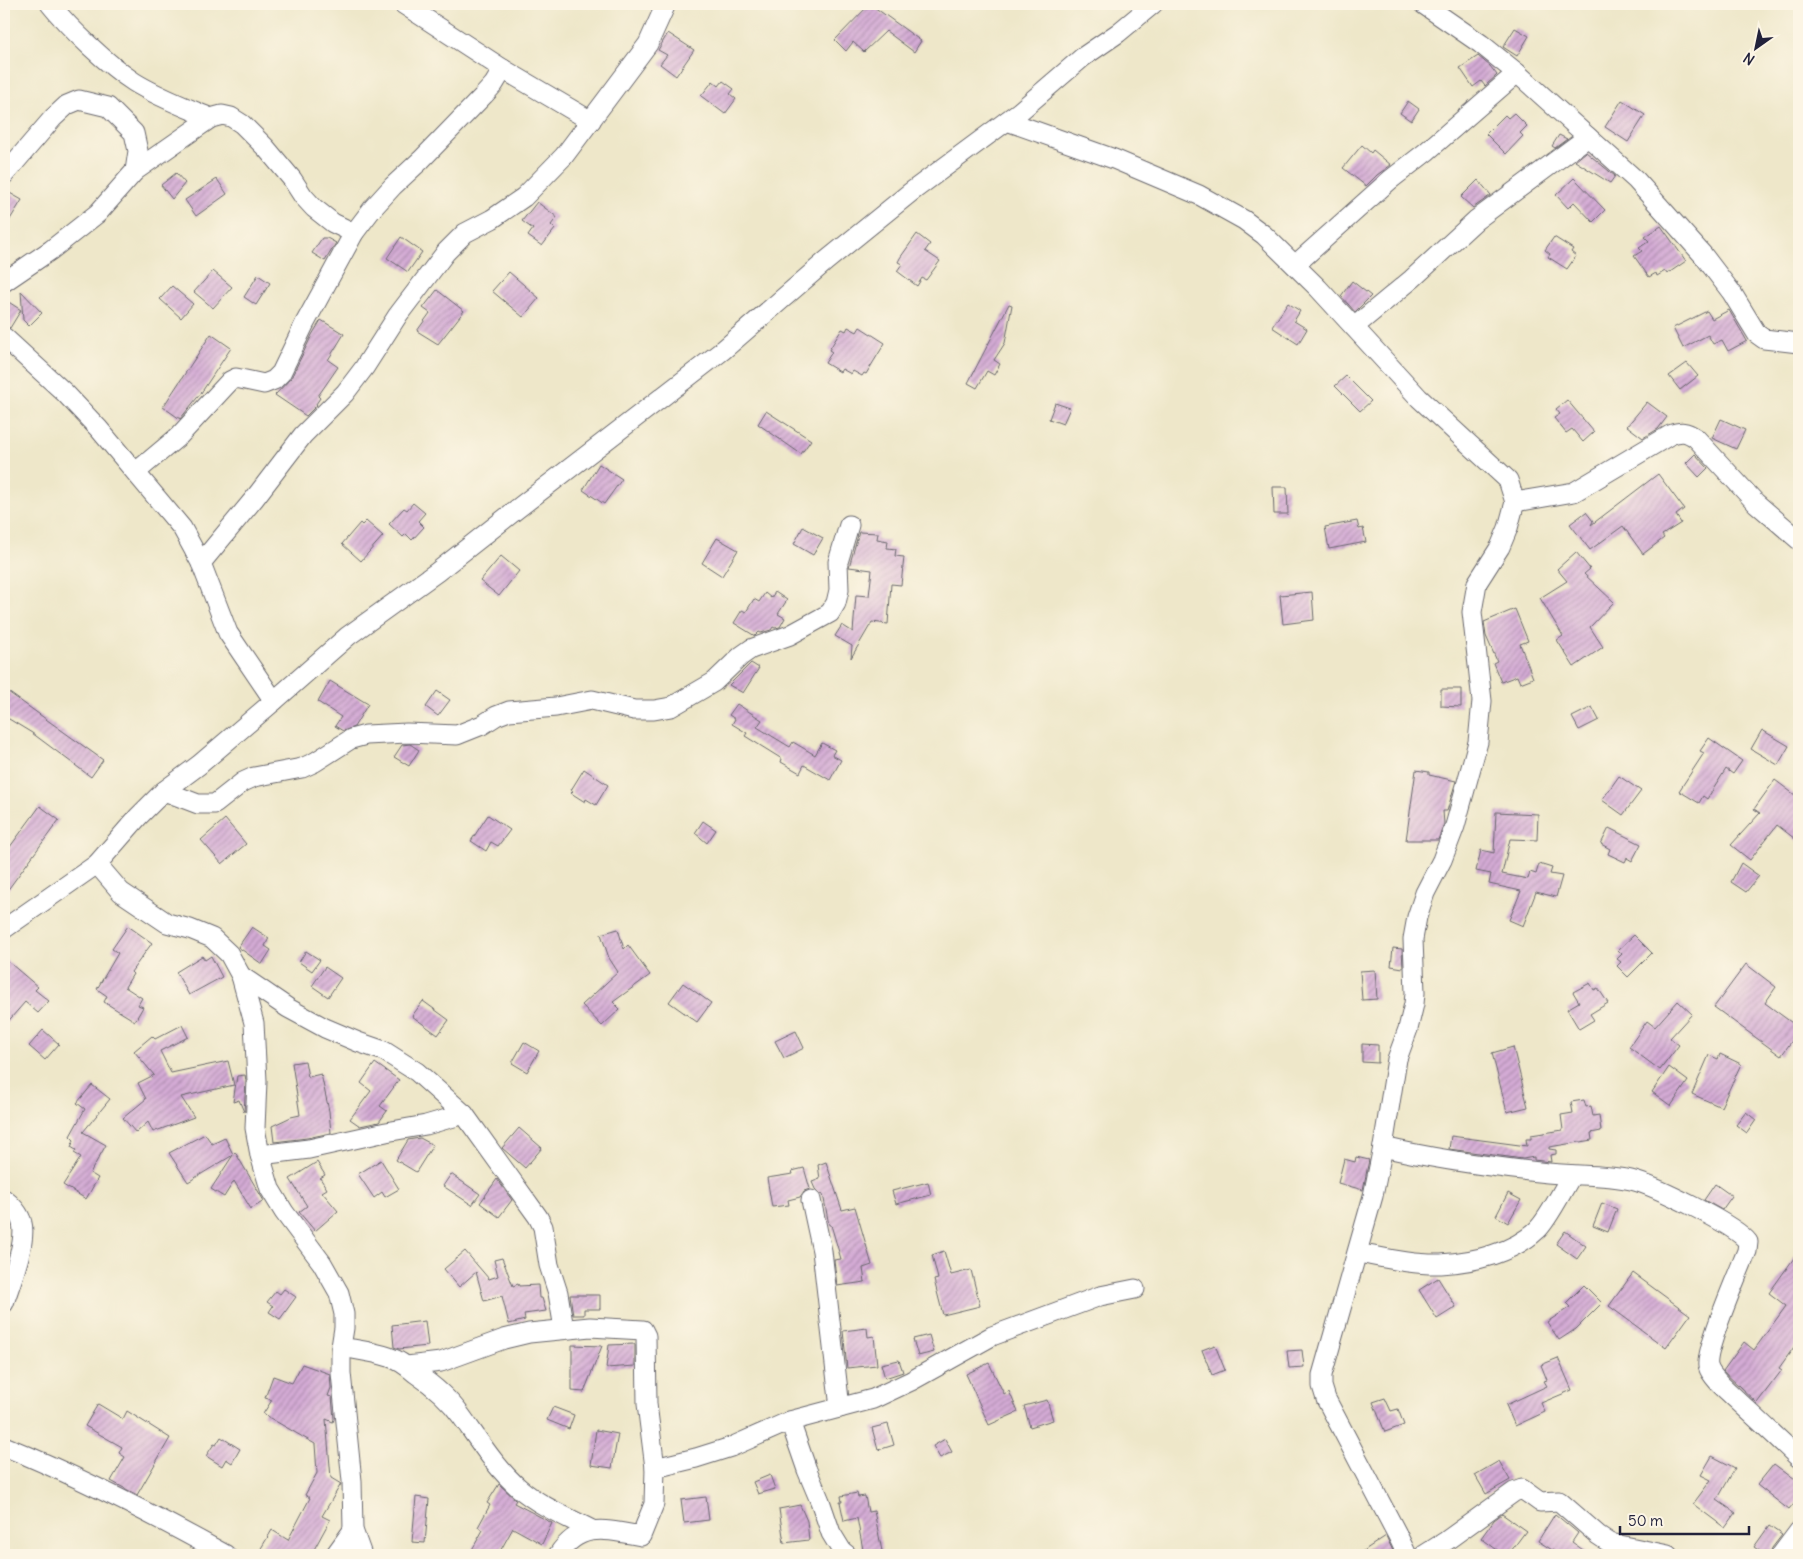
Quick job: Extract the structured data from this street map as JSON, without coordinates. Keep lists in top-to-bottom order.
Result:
{
  "scale_bar": "50 m",
  "north": "bottom left"
}
